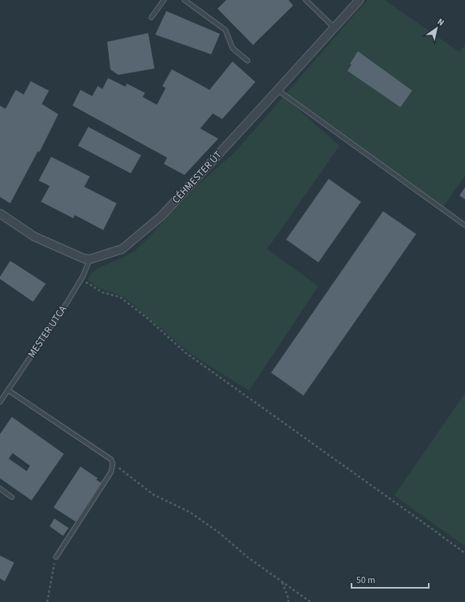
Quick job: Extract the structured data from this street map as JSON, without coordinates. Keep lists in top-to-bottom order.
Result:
{
  "streets": {
    "street": ["CÉHMESTER ÚT"],
    "lane": ["MESTER UTCA"]
  },
  "crossings": [
    ["CÉHMESTER ÚT", "MESTER UTCA"]
  ],
  "scale_bar": "50 m",
  "north": "top right"
}
